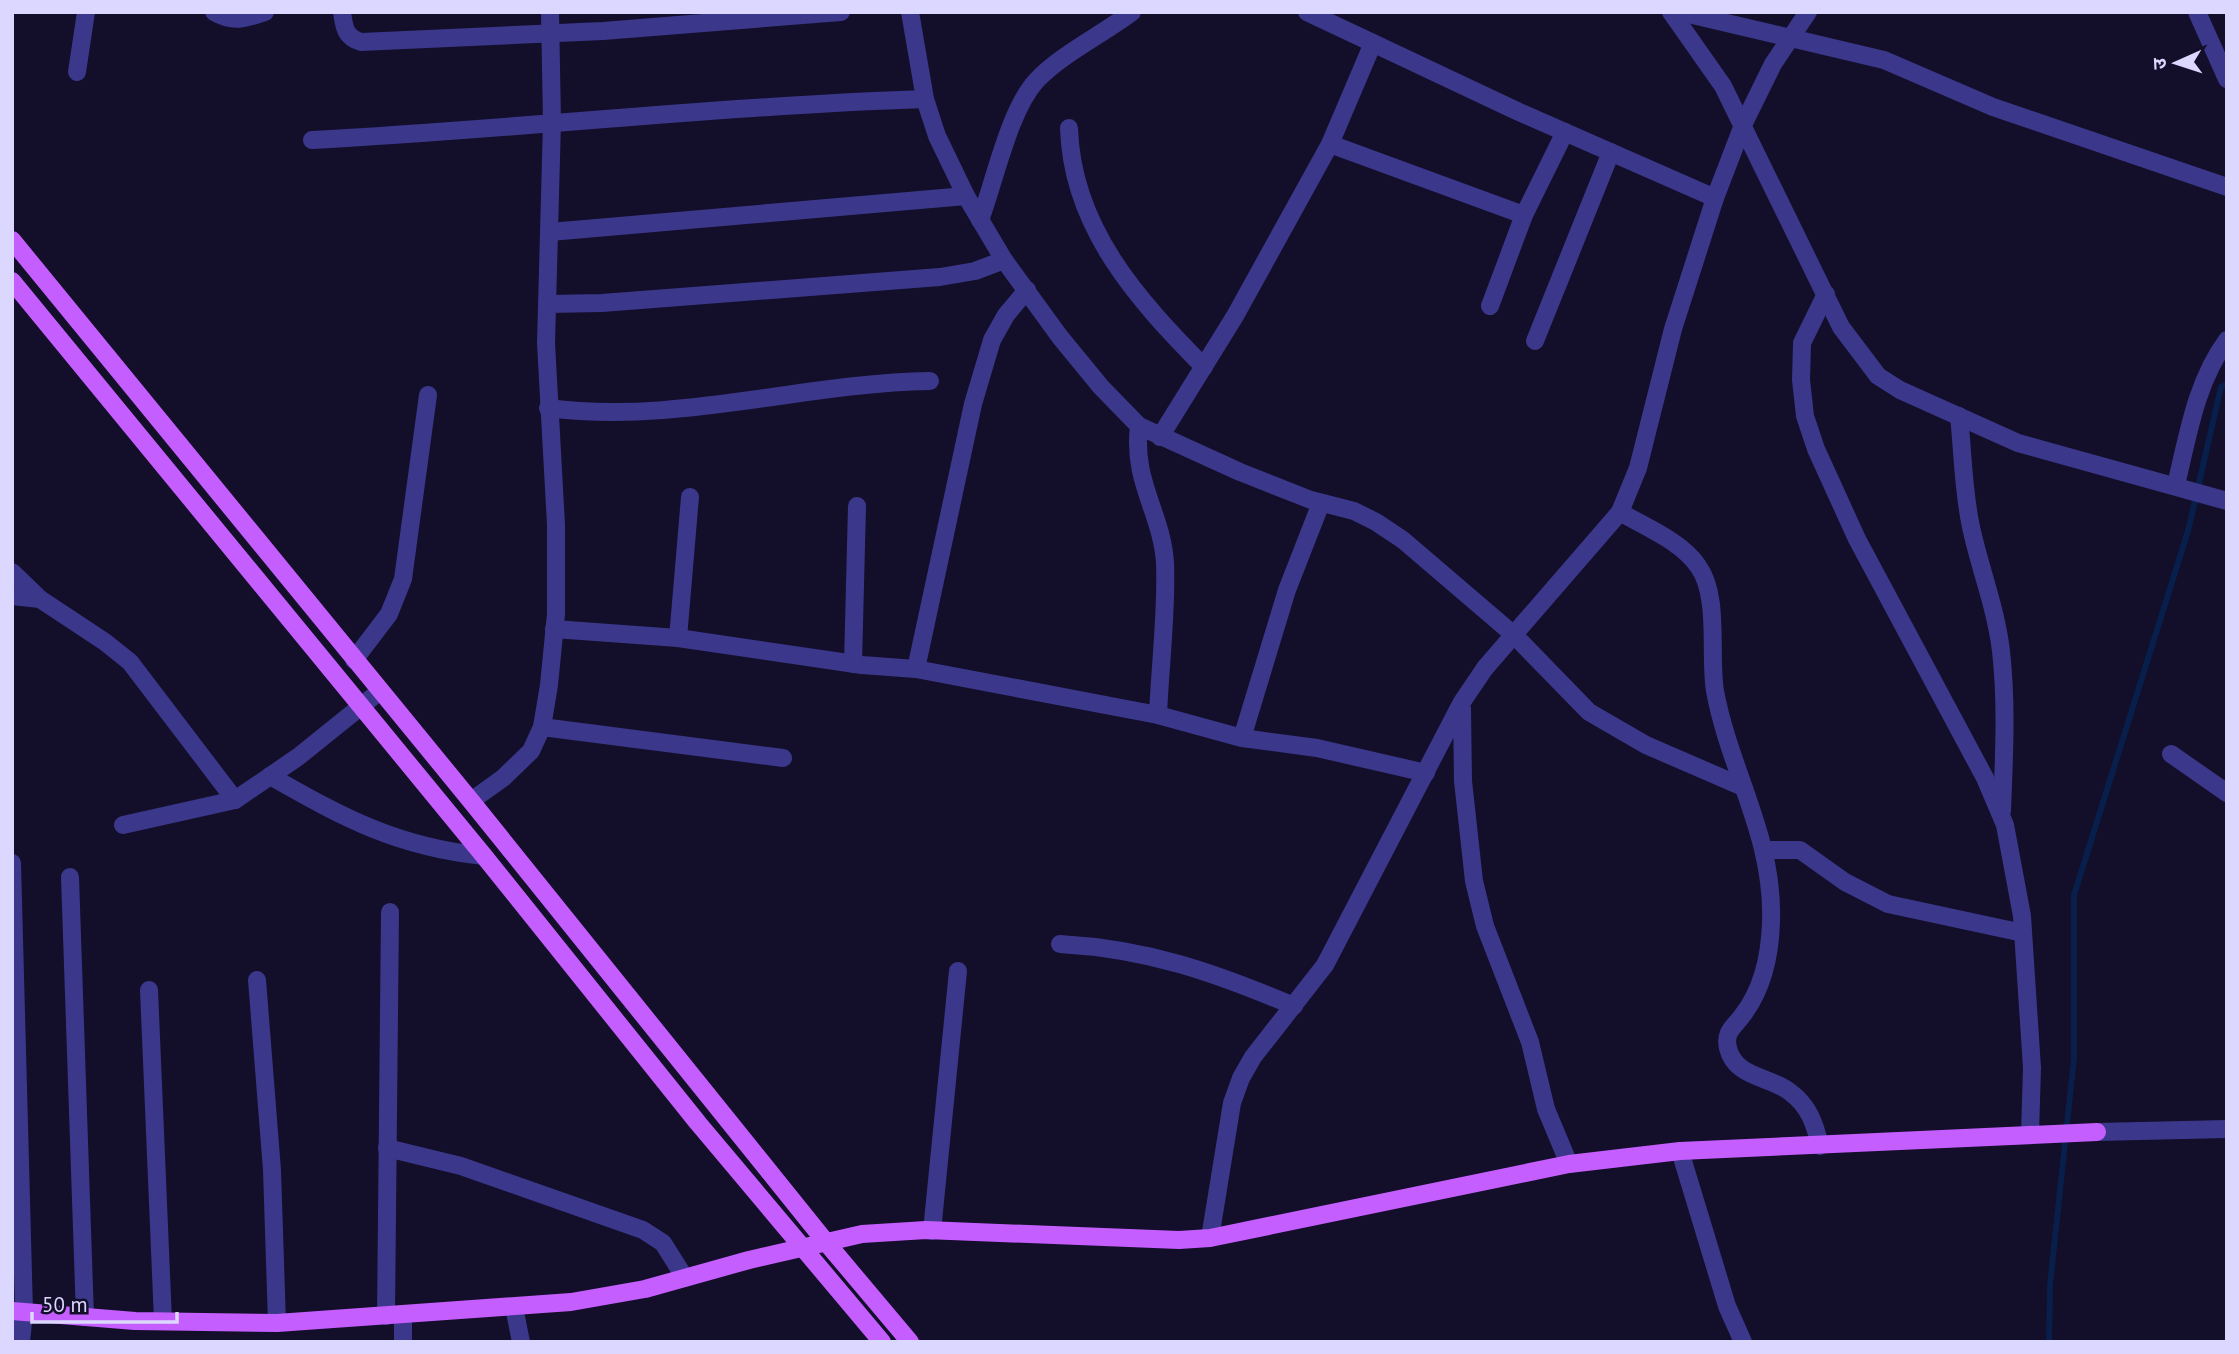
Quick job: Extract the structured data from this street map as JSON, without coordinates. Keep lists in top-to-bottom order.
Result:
{
  "scale_bar": "50 m",
  "north": "left"
}
